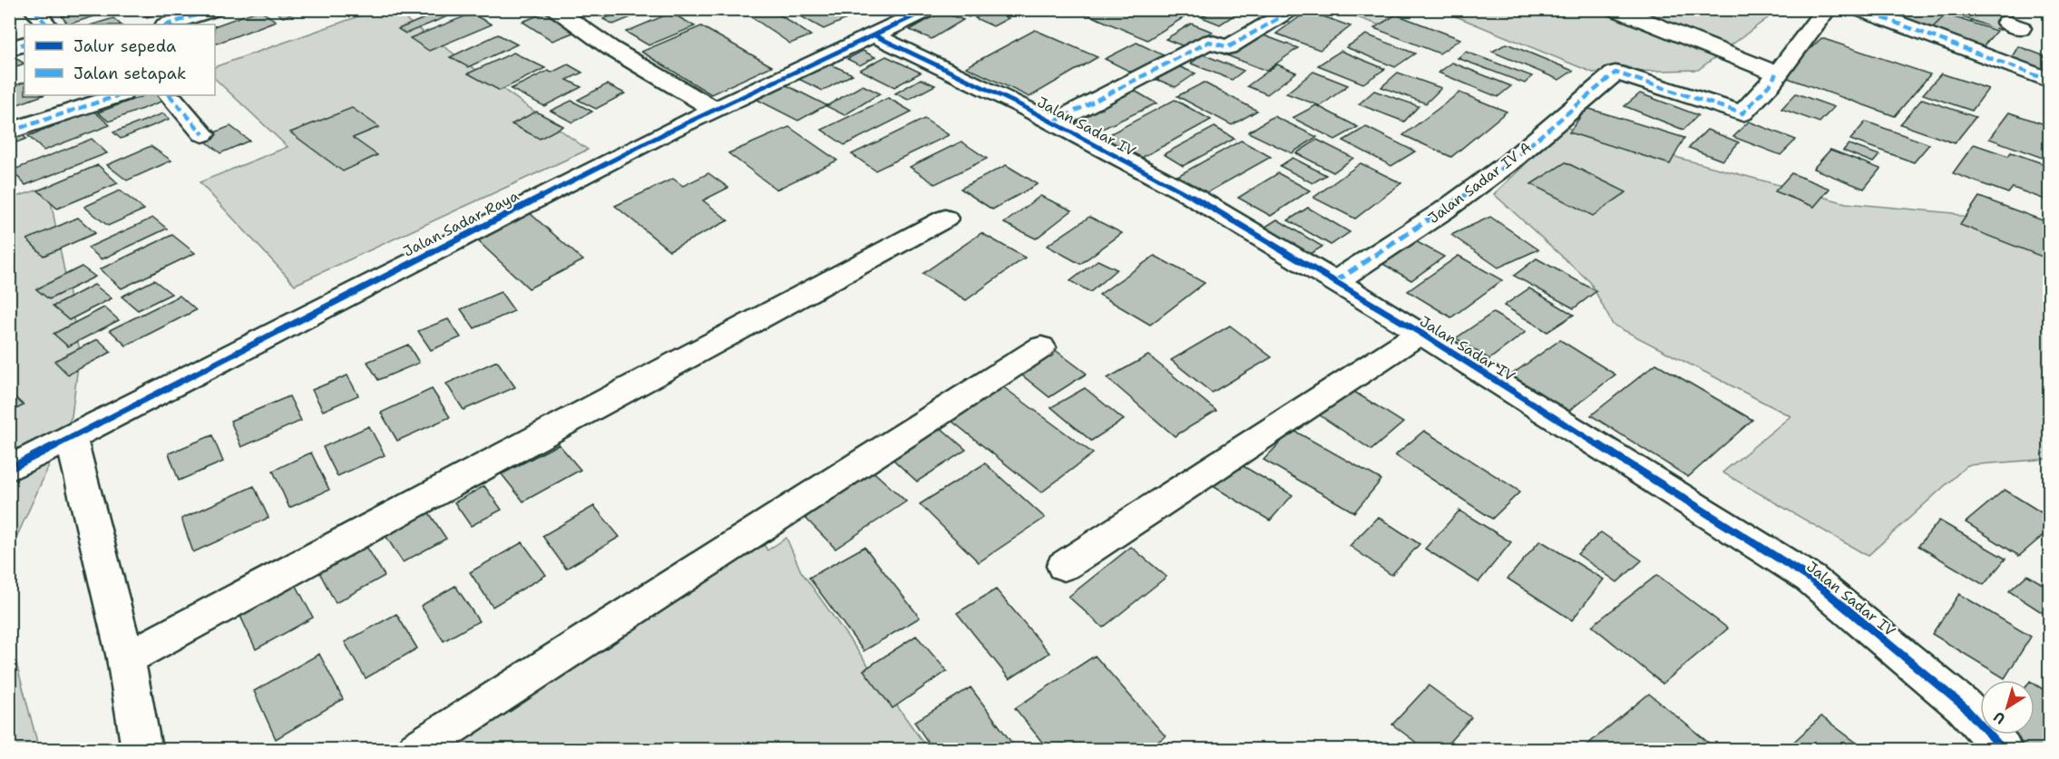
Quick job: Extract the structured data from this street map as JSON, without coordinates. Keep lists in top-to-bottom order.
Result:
{
  "streets": {
    "street": ["Jalan Sadar IV", "Jalan Sadar IV A", "Jalan Sadar Raya"]
  },
  "crossings": [
    ["Jalan Sadar IV", "Jalan Sadar IV A"],
    ["Jalan Sadar IV", "Jalan Sadar Raya"]
  ],
  "legend": ["Jalur sepeda", "Jalan setapak"],
  "north": "bottom left"
}
